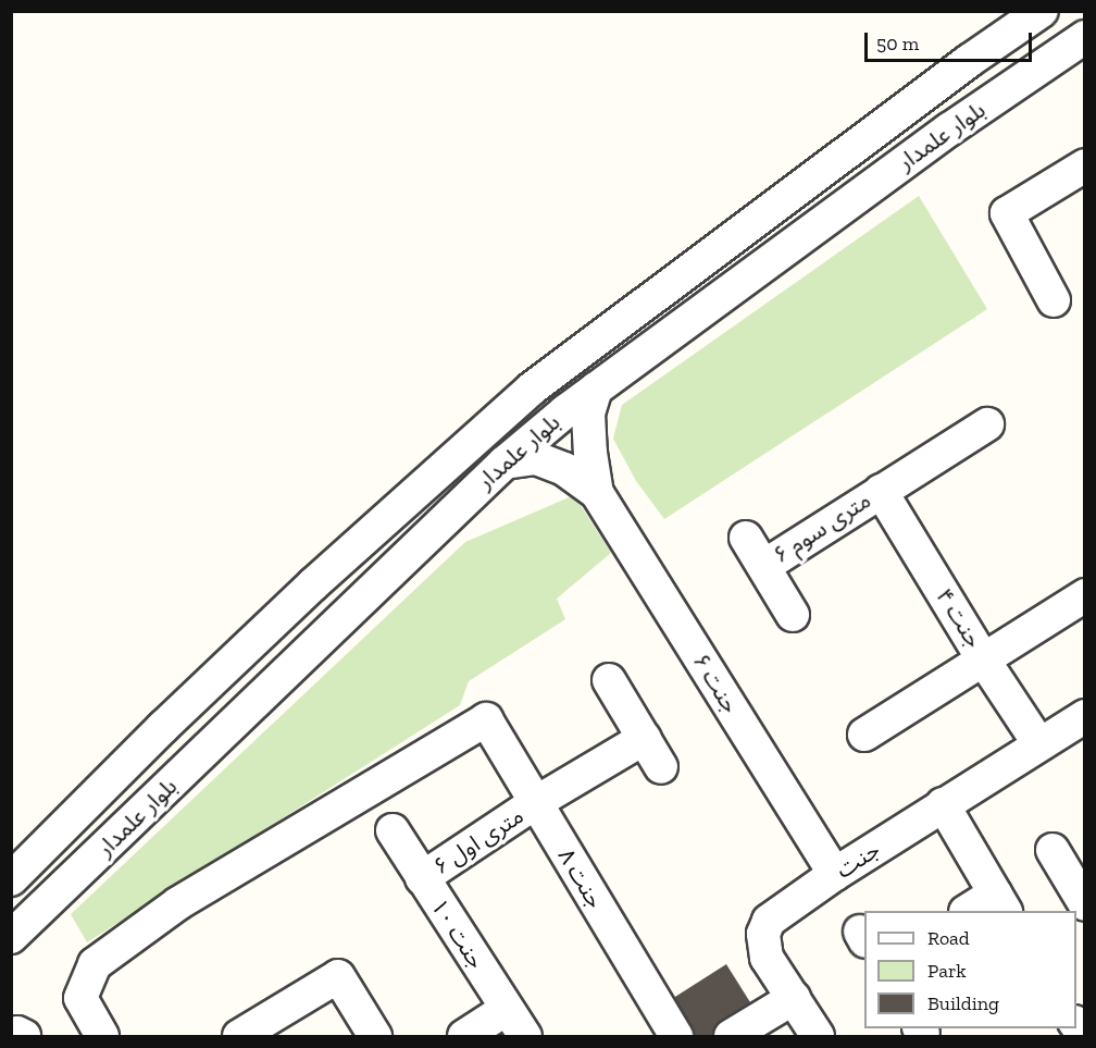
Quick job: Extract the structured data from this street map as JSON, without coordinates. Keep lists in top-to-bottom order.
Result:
{
  "streets": {
    "street": [
      "بلوار علمدار",
      "۶ متری سوم",
      "جنت ۴",
      "جنت ۶",
      "۶ متری اول",
      "جنت",
      "جنت ۸",
      "جنت ۱۰"
    ]
  },
  "crossings": [
    ["۶ متری سوم", "جنت ۴"],
    ["جنت ۴", "جنت"],
    ["جنت ۶", "جنت"],
    ["۶ متری اول", "جنت ۸"],
    ["۶ متری اول", "جنت ۱۰"]
  ],
  "legend": ["Road", "Park", "Building"],
  "scale_bar": "50 m"
}
